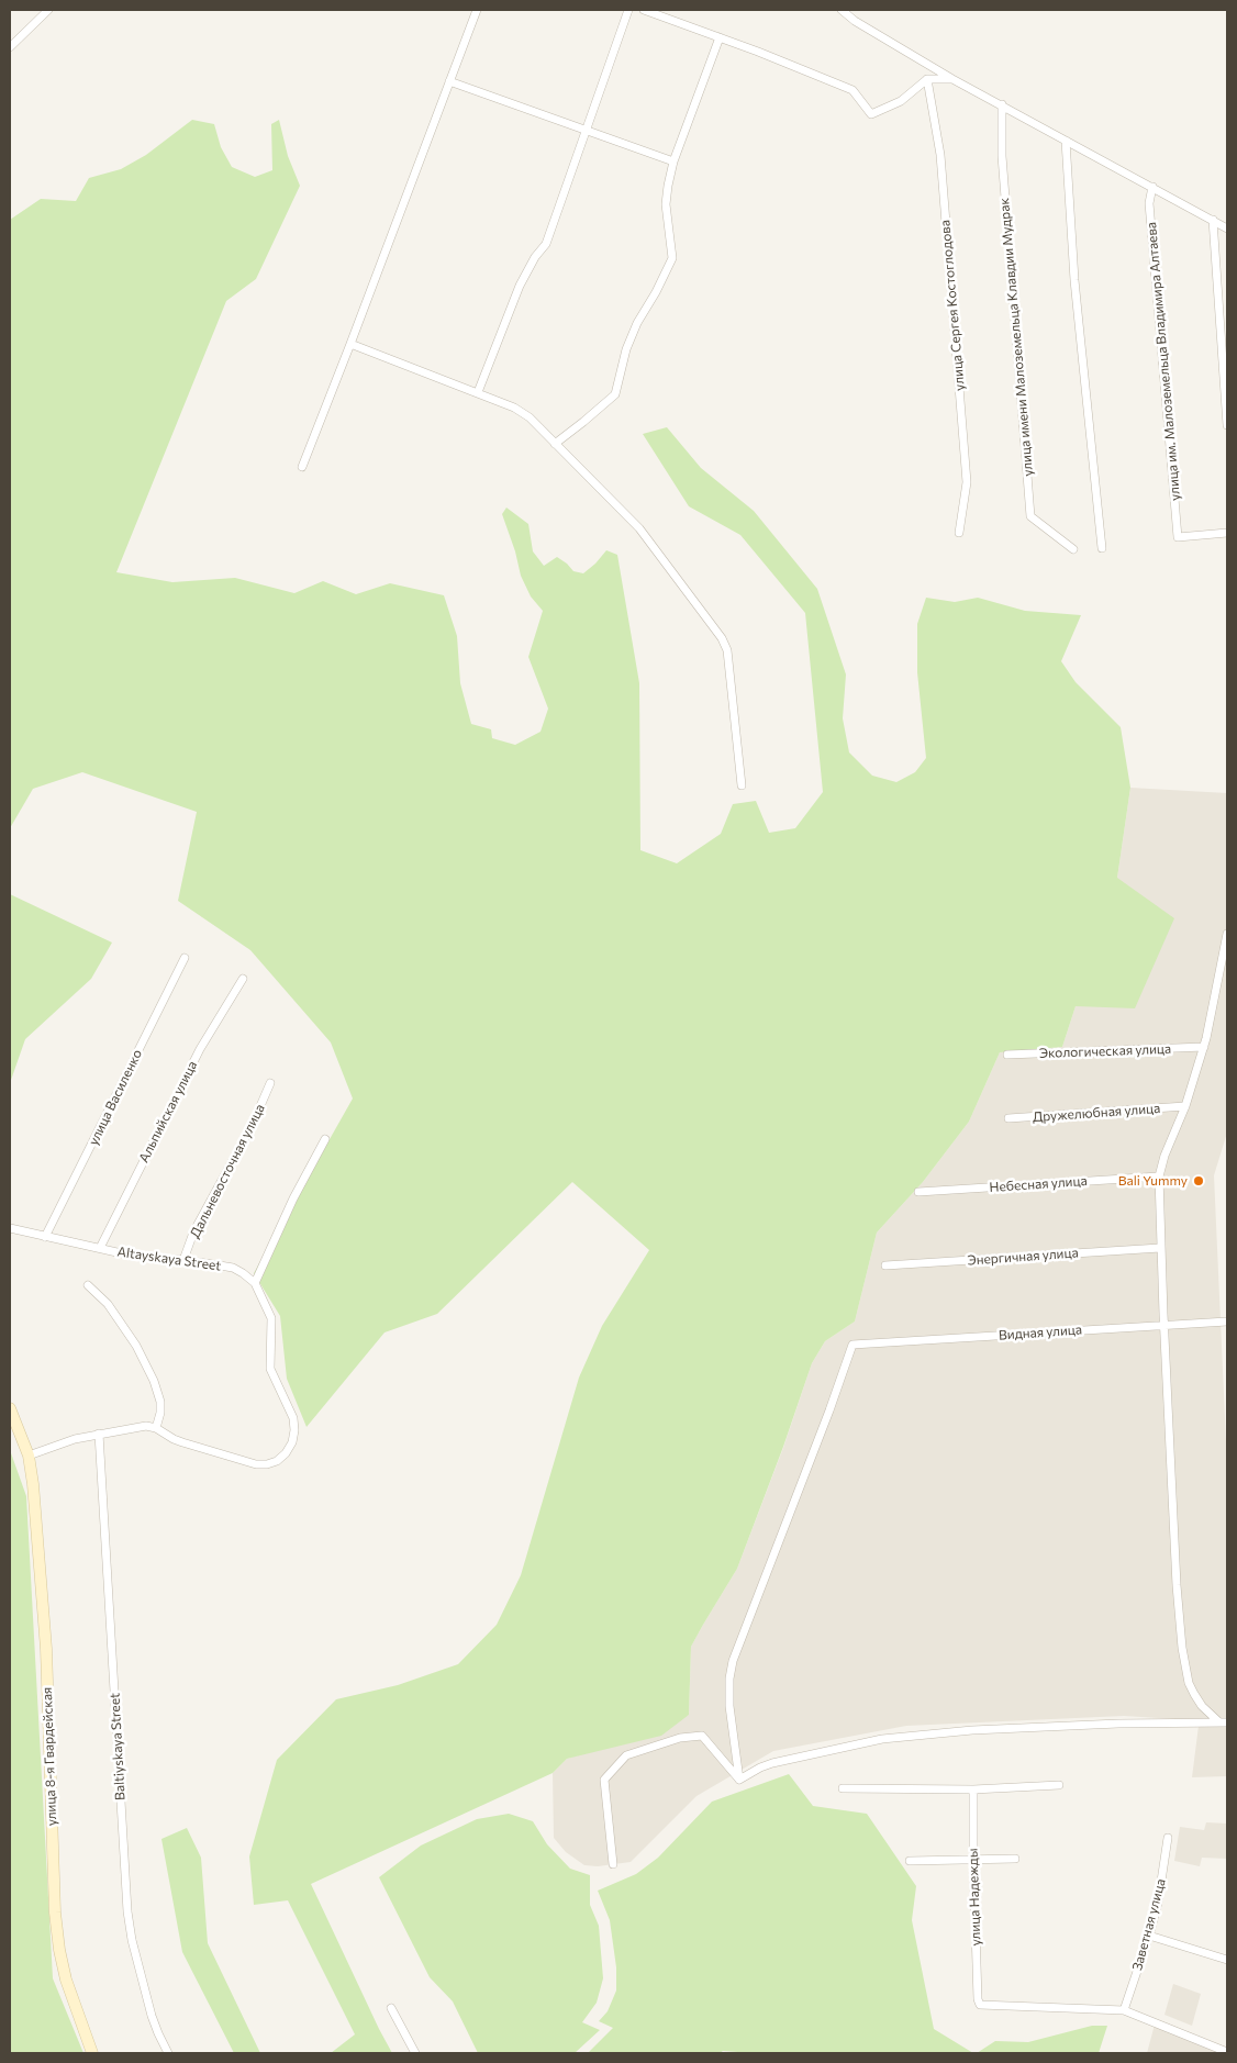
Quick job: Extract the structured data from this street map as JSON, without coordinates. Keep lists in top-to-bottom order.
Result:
{
  "streets": {
    "street": [
      "улица Сергея Костоглодова",
      "улица имени Малоземельца Клавдии Мудрак",
      "улица им. Малоземельца Владимира Алтаева",
      "Экологическая улица",
      "улица Василенко",
      "Альпийская улица",
      "Дружелюбная улица",
      "Дальневосточная улица",
      "Небесная улица",
      "Энергичная улица",
      "Altayskaya Street",
      "Видная улица",
      "Baltiyskaya Street",
      "улица 8-я Гвардейская",
      "улица Надежды",
      "Заветная улица"
    ]
  },
  "crossings": [
    ["улица Василенко", "Altayskaya Street"],
    ["Альпийская улица", "Altayskaya Street"],
    ["Дальневосточная улица", "Altayskaya Street"],
    ["улица Надежды", "Заветная улица"]
  ],
  "places": ["Bali Yummy"]
}
